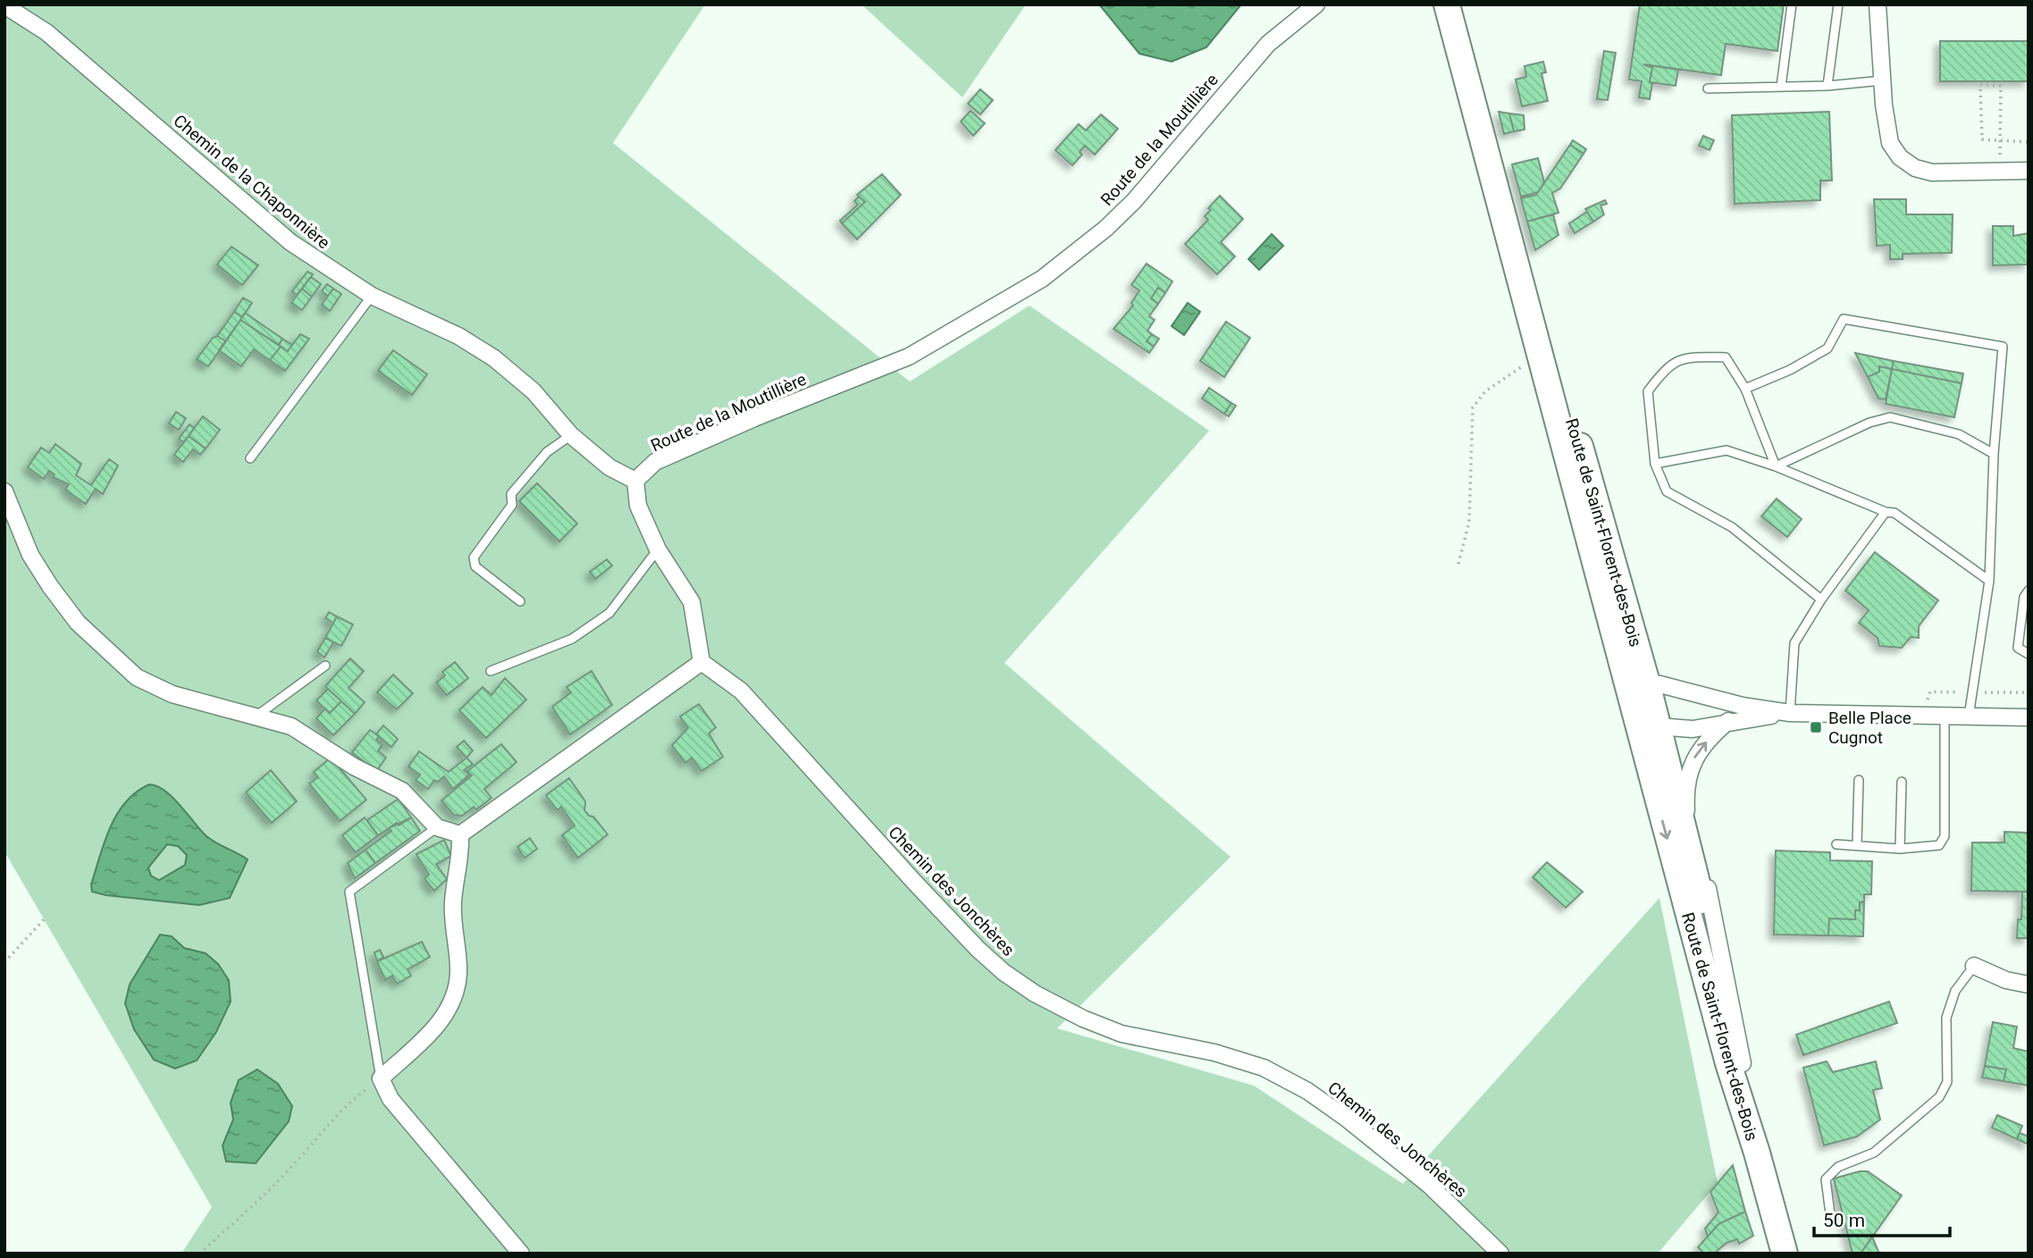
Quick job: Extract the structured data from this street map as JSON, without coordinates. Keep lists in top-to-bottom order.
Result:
{
  "streets": {
    "main road": ["Route de Saint-Florent-des-Bois"],
    "street": ["Route de la Moutillière", "Chemin de la Chaponnière", "Chemin des Jonchères"]
  },
  "crossings": [
    ["Route de la Moutillière", "Chemin de la Chaponnière"]
  ],
  "places": {
    "transit": ["Belle Place Cugnot"]
  },
  "scale_bar": "50 m"
}
